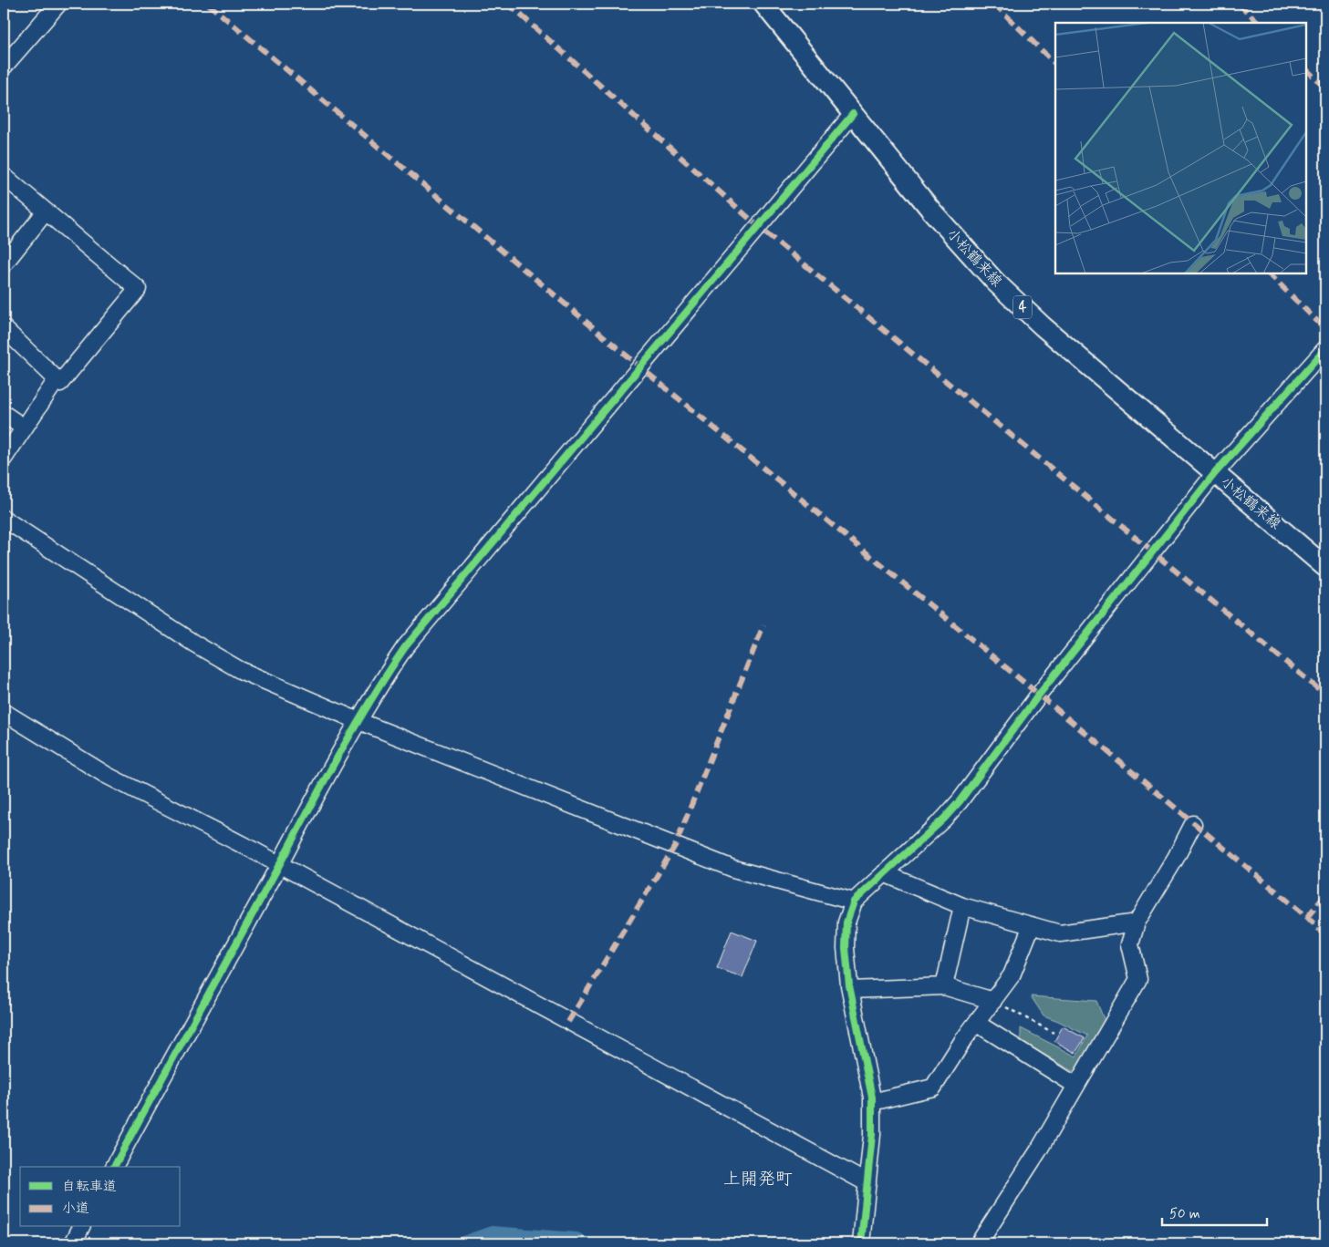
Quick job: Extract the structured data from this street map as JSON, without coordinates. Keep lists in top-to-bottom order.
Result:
{
  "streets": {
    "main road": ["小松鶴来線", "4"]
  },
  "districts": ["上開発町"],
  "legend": ["自転車道", "小道"],
  "scale_bar": "50 m"
}
